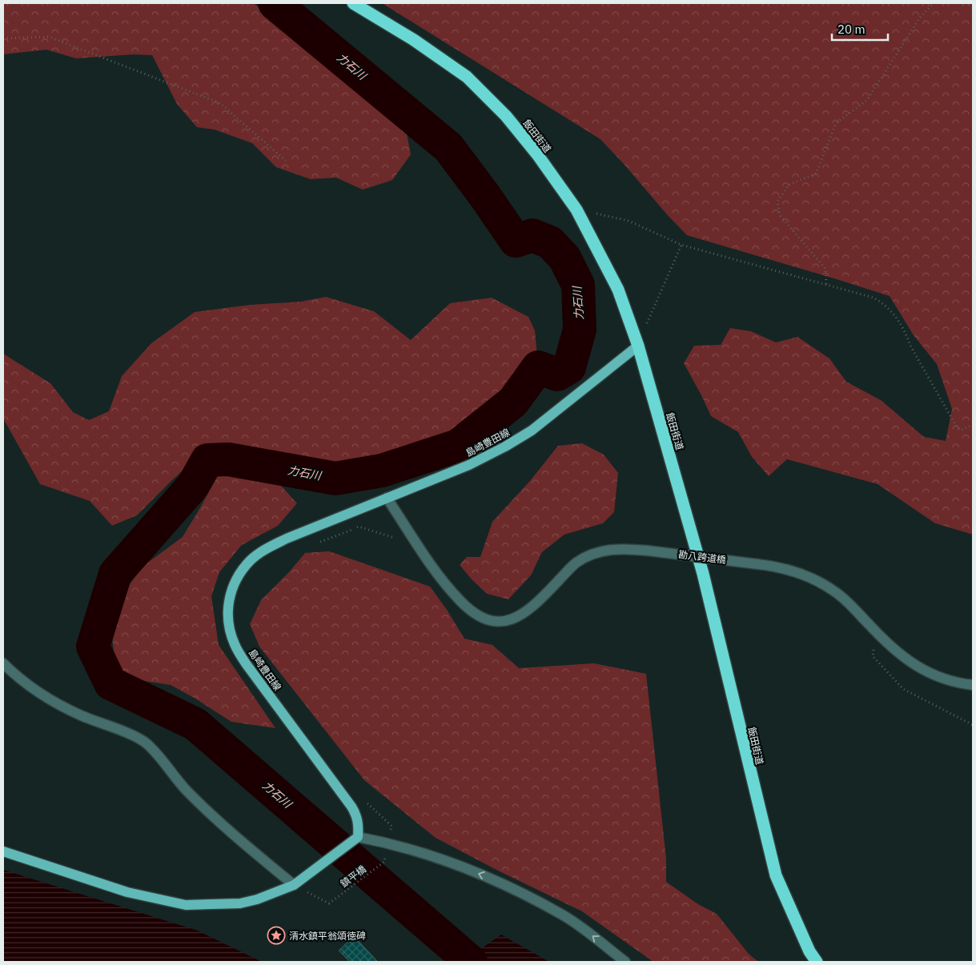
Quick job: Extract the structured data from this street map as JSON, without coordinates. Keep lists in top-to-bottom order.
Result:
{
  "streets": {
    "highway": ["飯田街道"],
    "main road": ["島崎豊田線"],
    "street": ["勘八跨道橋"],
    "path": ["鎮平橋"]
  },
  "crossings": [
    ["飯田街道", "島崎豊田線"],
    ["島崎豊田線", "勘八跨道橋"]
  ],
  "water": ["力石川"],
  "places": {
    "place": ["清水鎮平翁頌徳碑"]
  },
  "scale_bar": "20 m"
}
